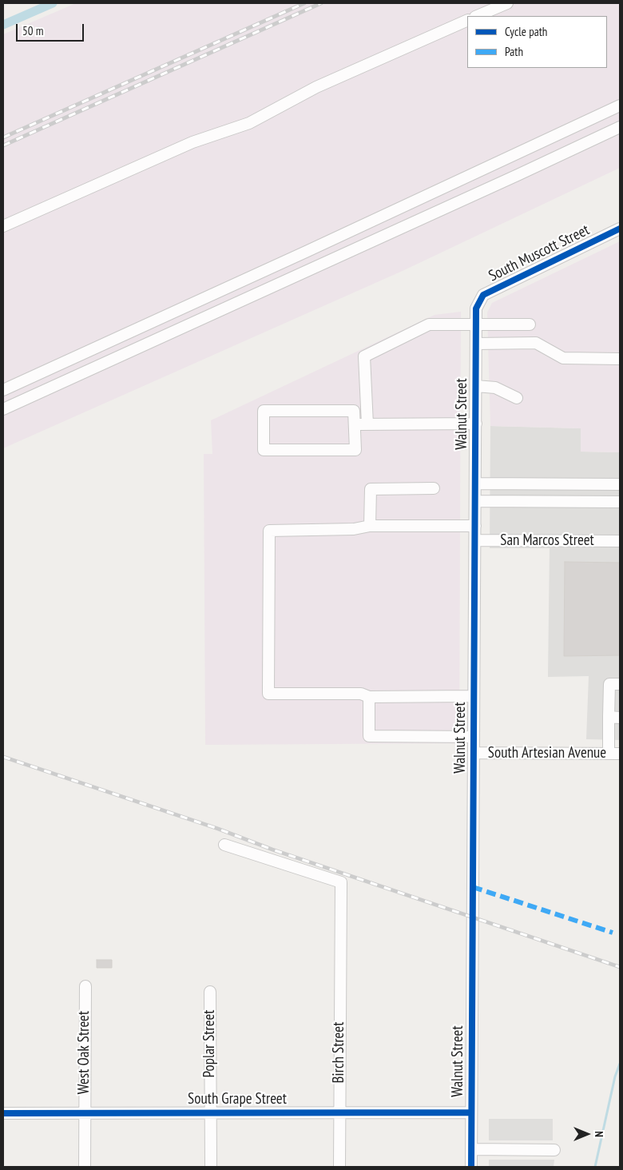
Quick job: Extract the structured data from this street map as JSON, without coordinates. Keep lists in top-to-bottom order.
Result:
{
  "streets": {
    "street": [
      "South Muscott Street",
      "Walnut Street",
      "San Marcos Street",
      "South Artesian Avenue",
      "Poplar Street",
      "West Oak Street",
      "Birch Street",
      "South Grape Street"
    ]
  },
  "crossings": [
    ["South Muscott Street", "Walnut Street"],
    ["Walnut Street", "San Marcos Street"],
    ["Walnut Street", "South Artesian Avenue"],
    ["Walnut Street", "South Grape Street"],
    ["Poplar Street", "South Grape Street"],
    ["West Oak Street", "South Grape Street"],
    ["Birch Street", "South Grape Street"]
  ],
  "legend": ["Cycle path", "Path"],
  "scale_bar": "50 m",
  "north": "right"
}
